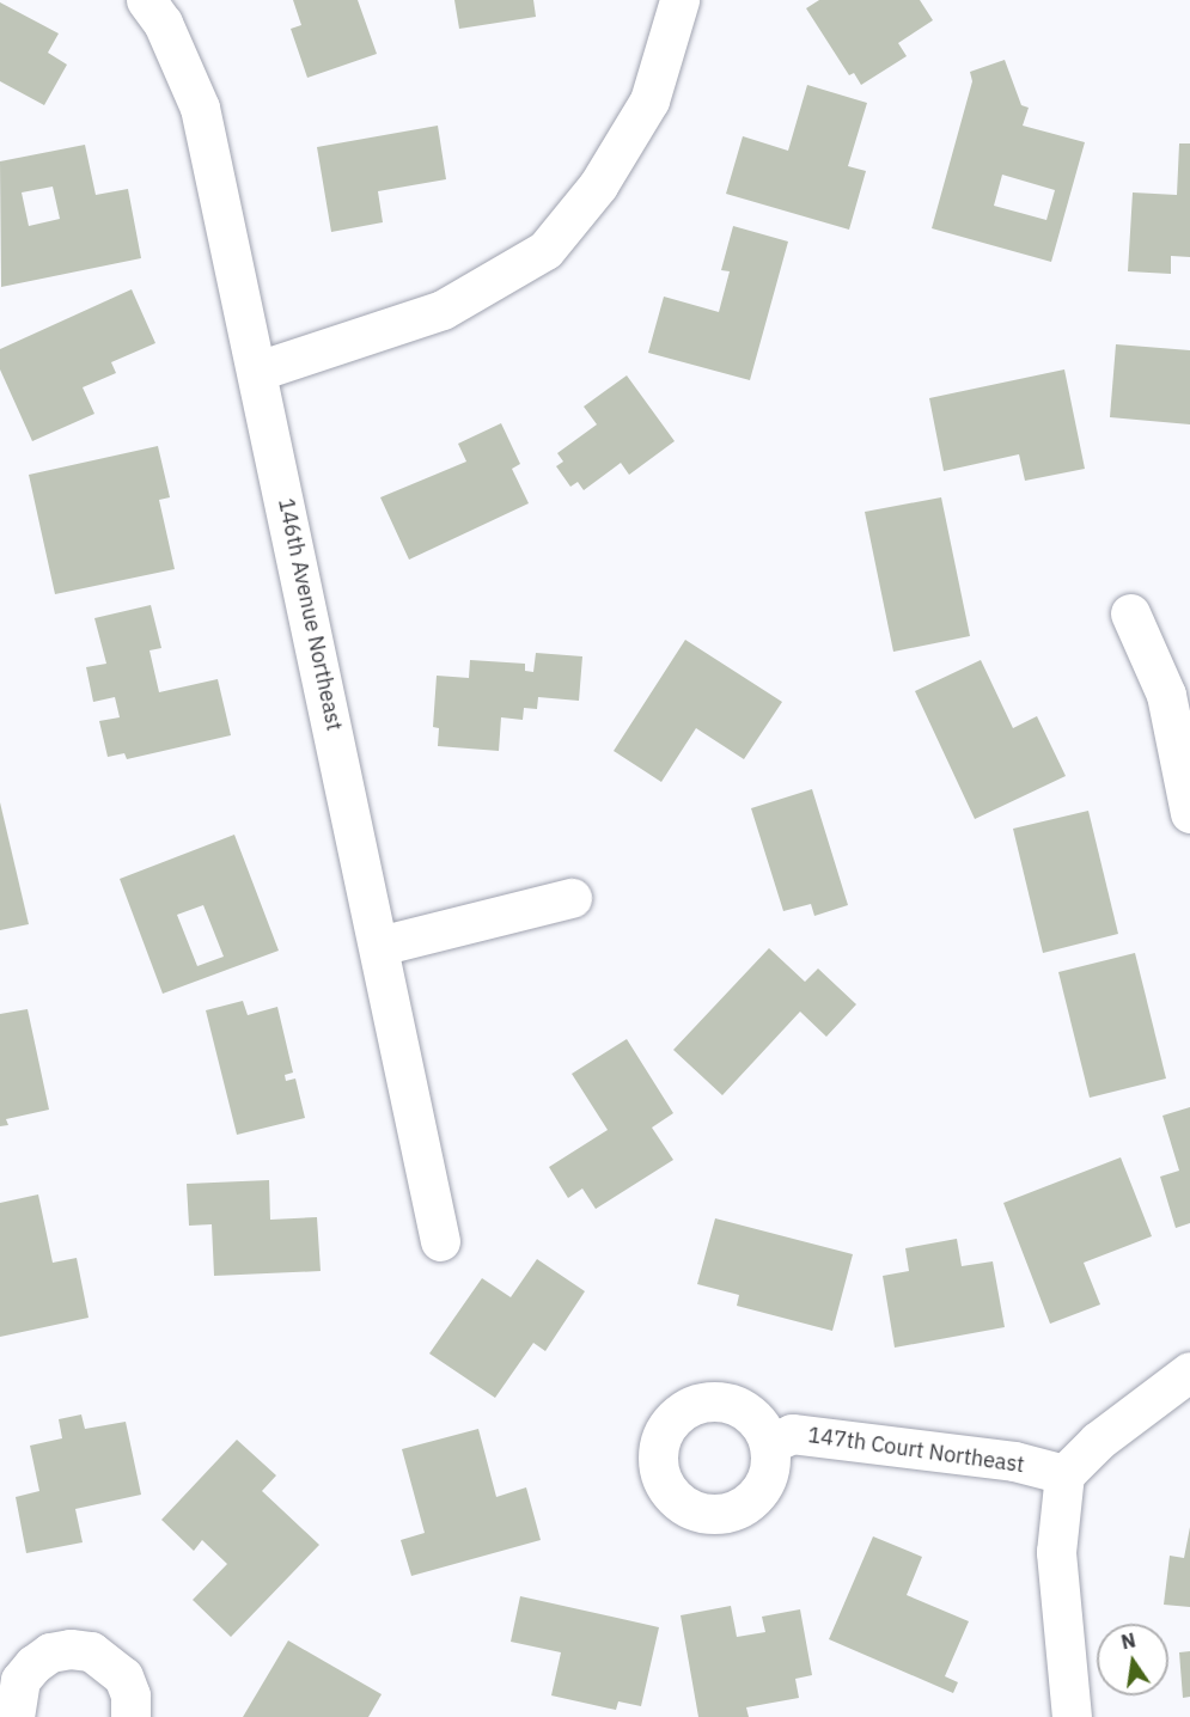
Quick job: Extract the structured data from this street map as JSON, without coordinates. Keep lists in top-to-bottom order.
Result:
{
  "streets": {
    "street": ["146th Avenue Northeast", "147th Court Northeast"]
  },
  "north": "top"
}
